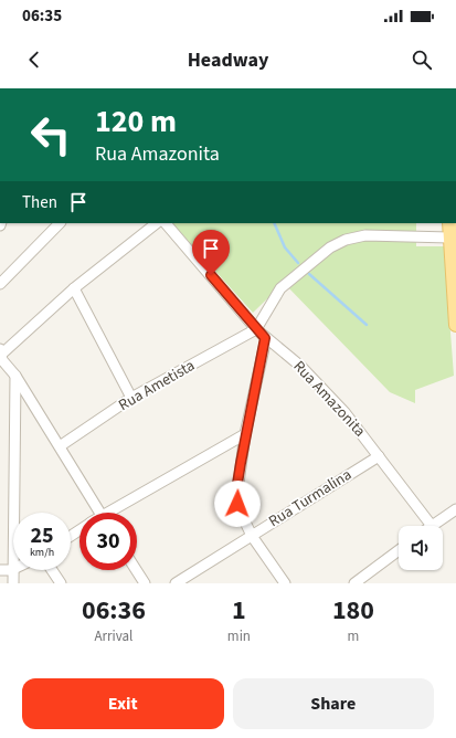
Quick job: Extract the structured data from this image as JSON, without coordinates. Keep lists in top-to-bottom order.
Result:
{
  "streets": {
    "street": ["Rua Ametista", "Rua Amazonita", "Rua Turmalina"]
  },
  "crossings": [
    ["Rua Ametista", "Rua Amazonita"],
    ["Rua Amazonita", "Rua Turmalina"]
  ],
  "page": {
    "status": "06:35",
    "header": "Headway",
    "turn": ["120 m", "Rua Amazonita"],
    "then": "Then",
    "speed": "25 km/h",
    "limit": "30",
    "eta": [
      "06:36",
      "Arrival",
      "1",
      "min",
      "180",
      "m"
    ],
    "buttons": ["Exit", "Share"]
  }
}
